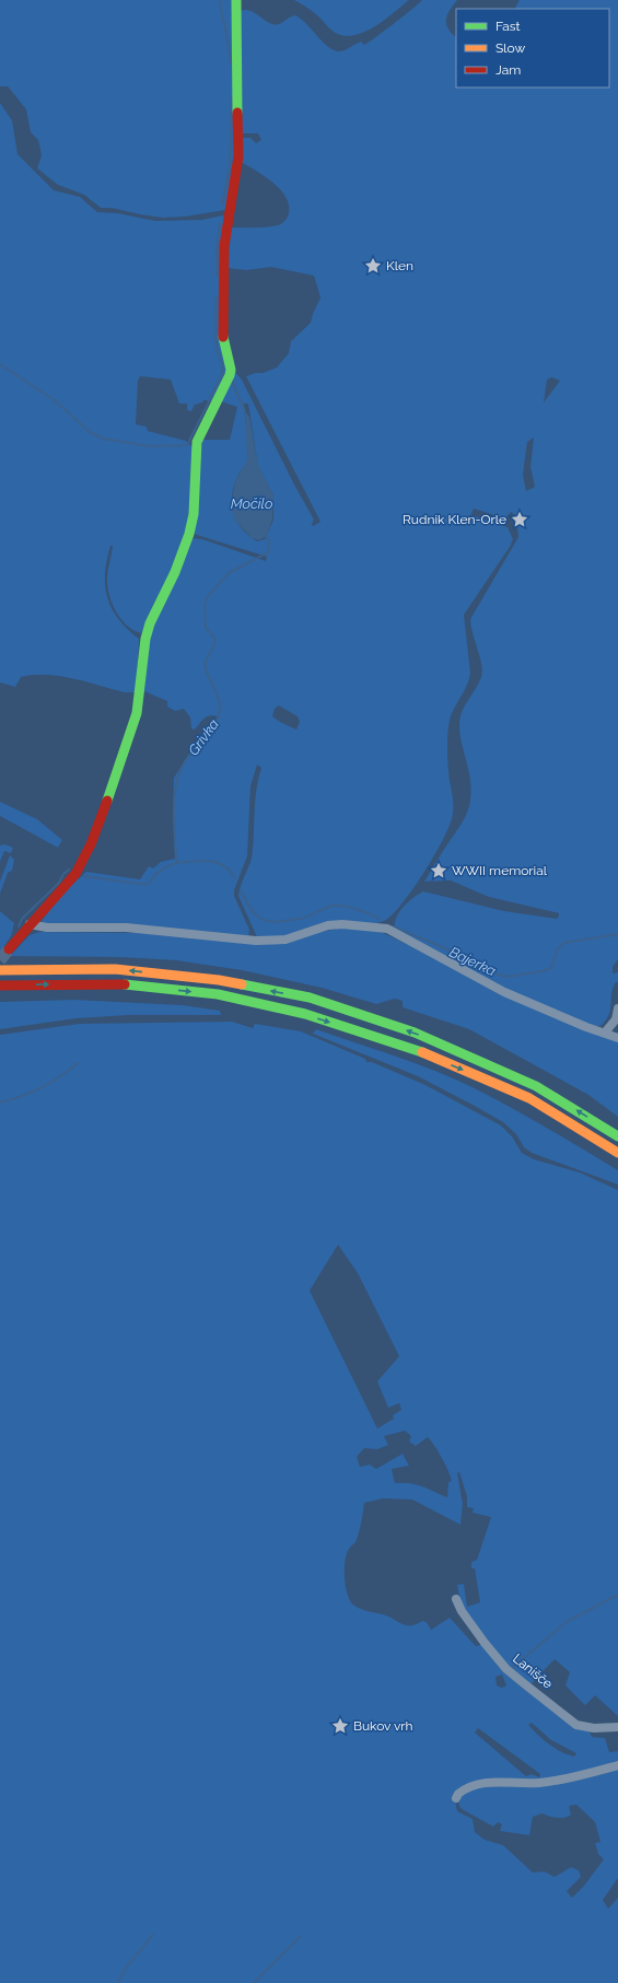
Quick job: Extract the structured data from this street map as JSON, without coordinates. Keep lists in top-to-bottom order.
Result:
{
  "streets": {
    "street": ["Lanišče"]
  },
  "water": ["Močilo", "Grivka", "Bajerka"],
  "places": {
    "place": [
      "Klen",
      "Rudnik Klen-Orle",
      "WWII memorial",
      "Bukov vrh"
    ]
  },
  "legend": ["Fast", "Slow", "Jam"]
}
